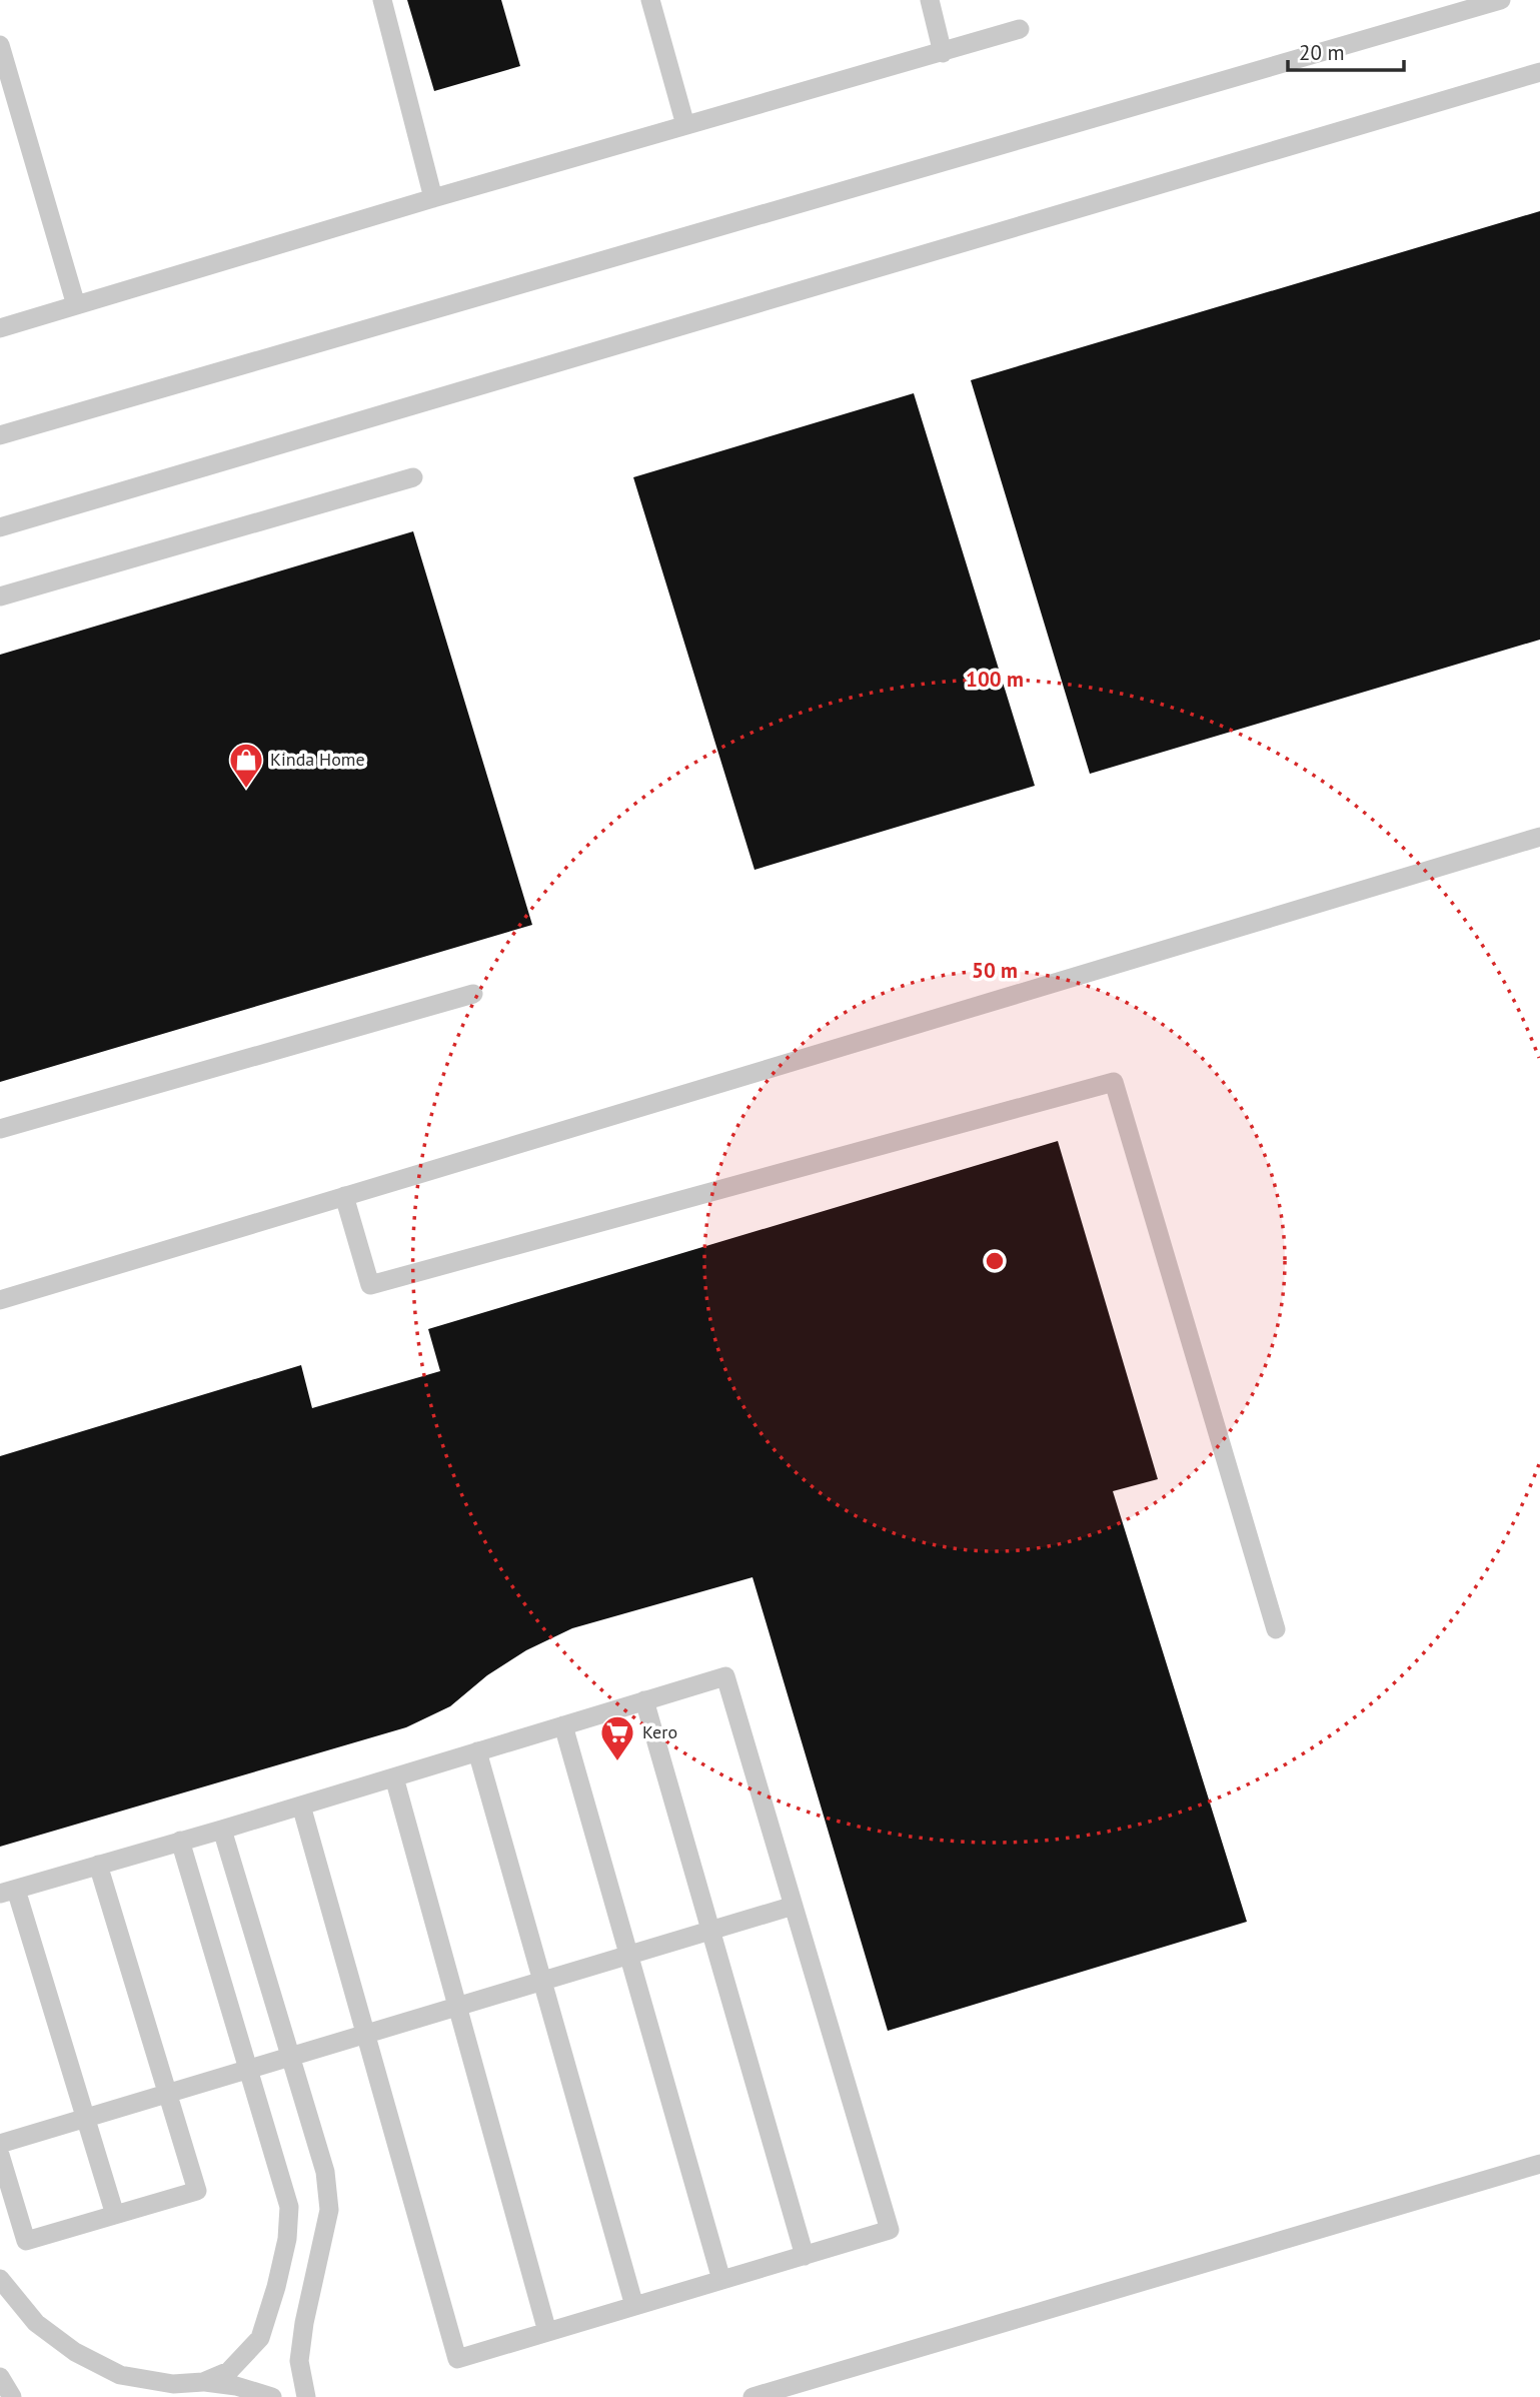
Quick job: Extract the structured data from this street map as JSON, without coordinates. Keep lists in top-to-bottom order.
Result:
{
  "places": {
    "shop": ["Kinda Home"],
    "supermarket": ["Kero"]
  },
  "scale_bar": "20 m",
  "rings": ["100 m", "50 m"]
}
